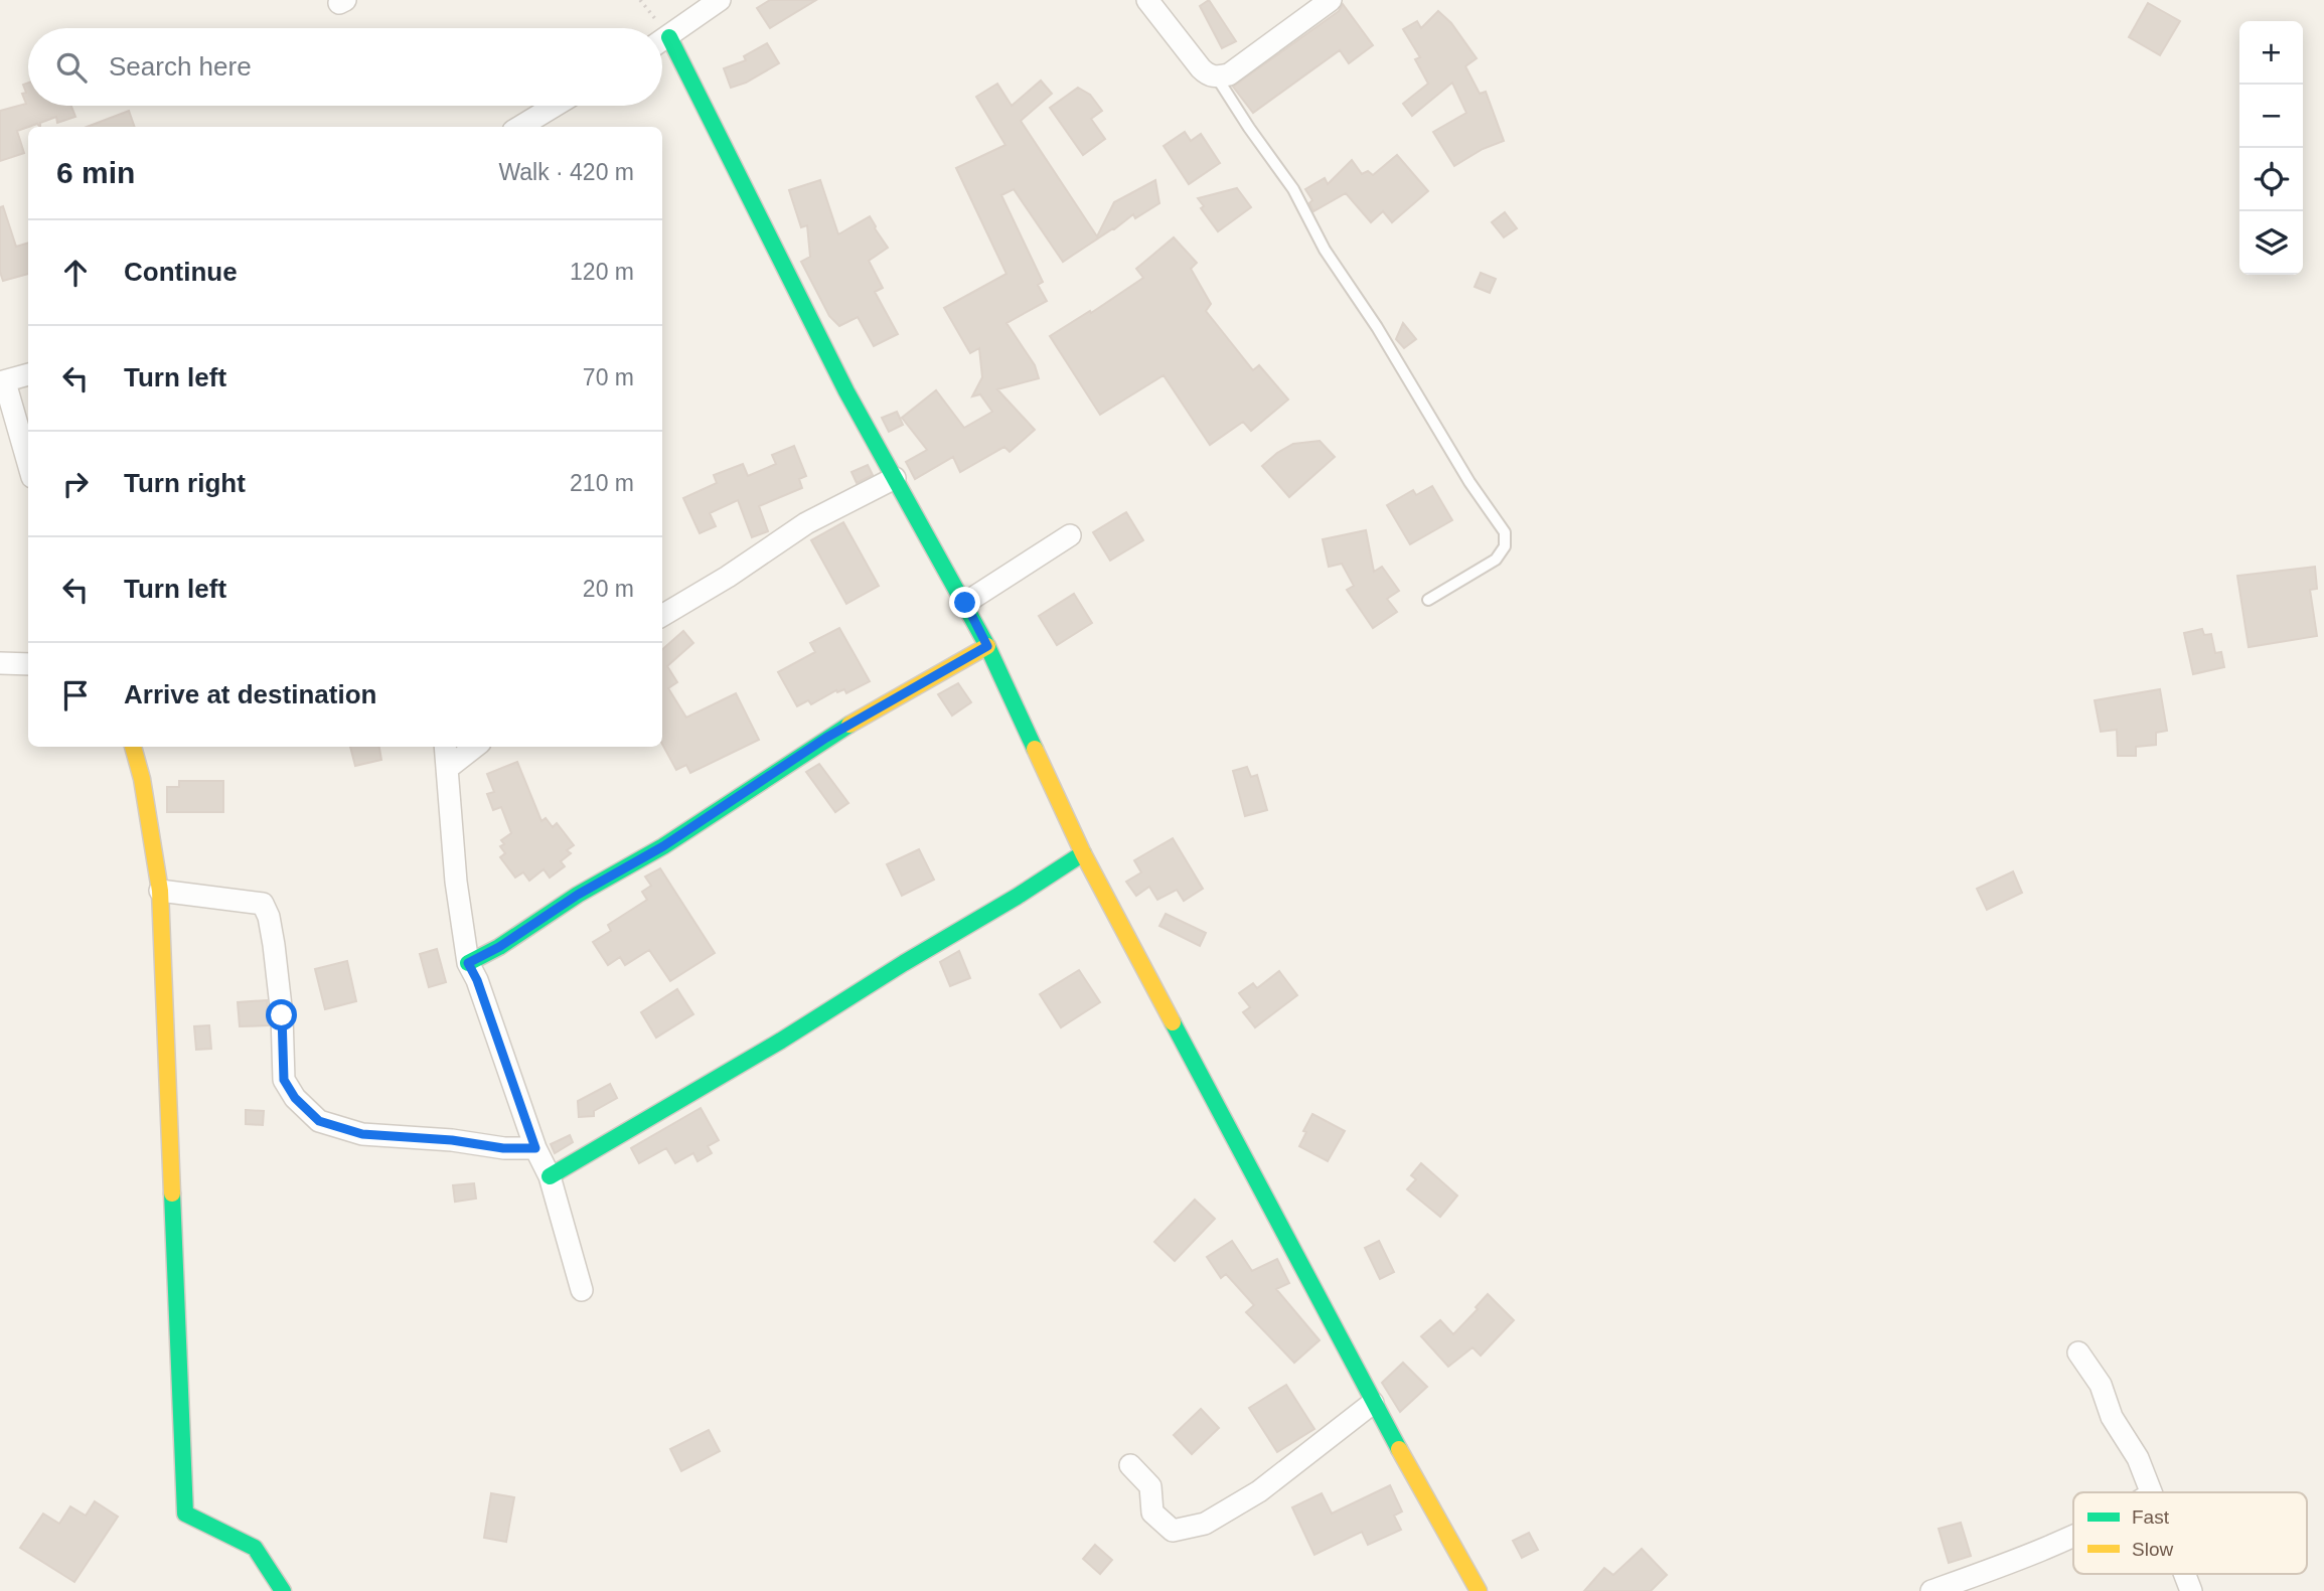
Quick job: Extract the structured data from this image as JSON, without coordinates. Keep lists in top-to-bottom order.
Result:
{
  "legend": ["Fast", "Slow"],
  "page": {
    "map_buttons": ["+", "−"],
    "search": "Search here",
    "heading": ["6 min", "Walk · 420 m"],
    "list": [
      ["Continue", "120 m"],
      ["Turn left", "70 m"],
      ["Turn right", "210 m"],
      ["Turn left", "20 m"],
      "Arrive at destination"
    ]
  }
}
